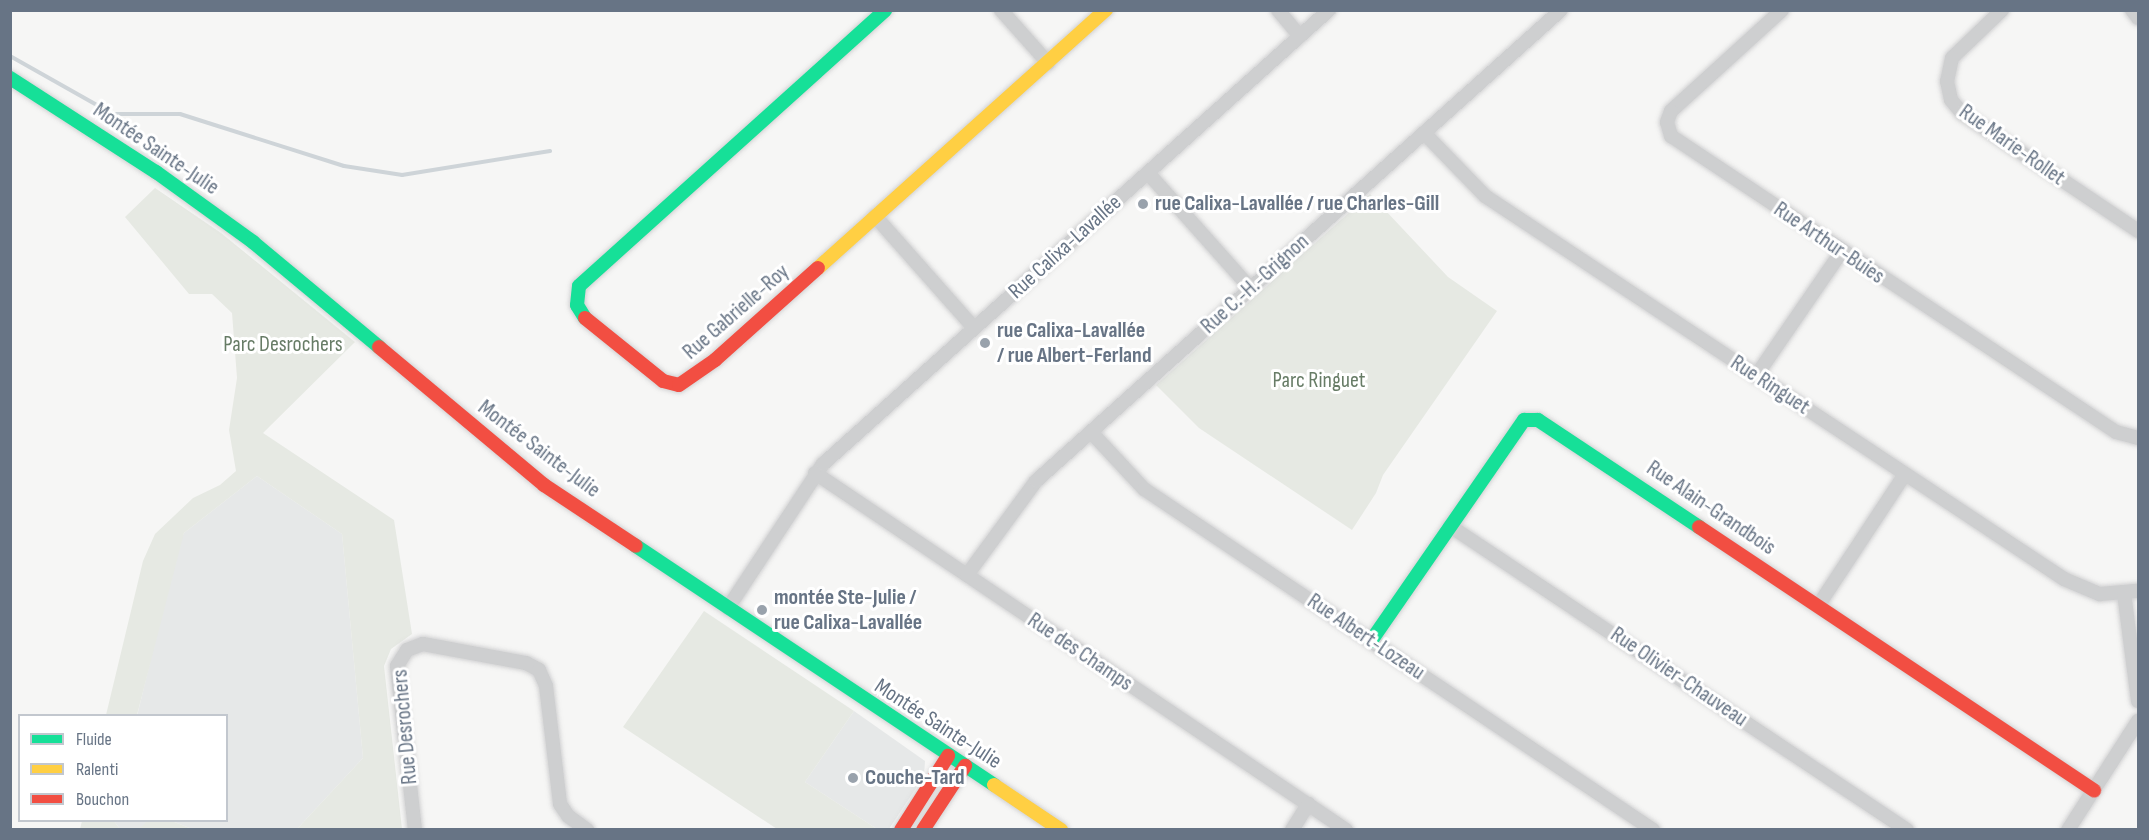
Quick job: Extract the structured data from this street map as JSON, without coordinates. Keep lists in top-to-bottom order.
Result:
{
  "streets": {
    "street": [
      "Rue Marie-Rollet",
      "Montée Sainte-Julie",
      "Rue Arthur-Buies",
      "Rue Calixa-Lavallée",
      "Rue C.-H.-Grignon",
      "Rue Gabrielle-Roy",
      "Rue Ringuet",
      "Rue Alain-Grandbois",
      "Rue Albert-Lozeau",
      "Rue des Champs",
      "Rue Olivier-Chauveau",
      "Rue Desrochers"
    ]
  },
  "crossings": [
    ["Montée Sainte-Julie", "Rue Calixa-Lavallée"],
    ["Rue Calixa-Lavallée", "Rue des Champs"],
    ["Rue C.-H.-Grignon", "Rue Ringuet"],
    ["Rue C.-H.-Grignon", "Rue Albert-Lozeau"],
    ["Rue C.-H.-Grignon", "Rue des Champs"],
    ["Rue Alain-Grandbois", "Rue Albert-Lozeau"],
    ["Rue Alain-Grandbois", "Rue Olivier-Chauveau"]
  ],
  "parks": ["Parc Desrochers", "Parc Ringuet"],
  "places": [
    "rue Calixa-Lavallée / rue Charles-Gill",
    "rue Calixa-Lavallée / rue Albert-Ferland",
    "montée Ste-Julie / rue Calixa-Lavallée",
    "Couche-Tard"
  ],
  "legend": ["Fluide", "Ralenti", "Bouchon"]
}
